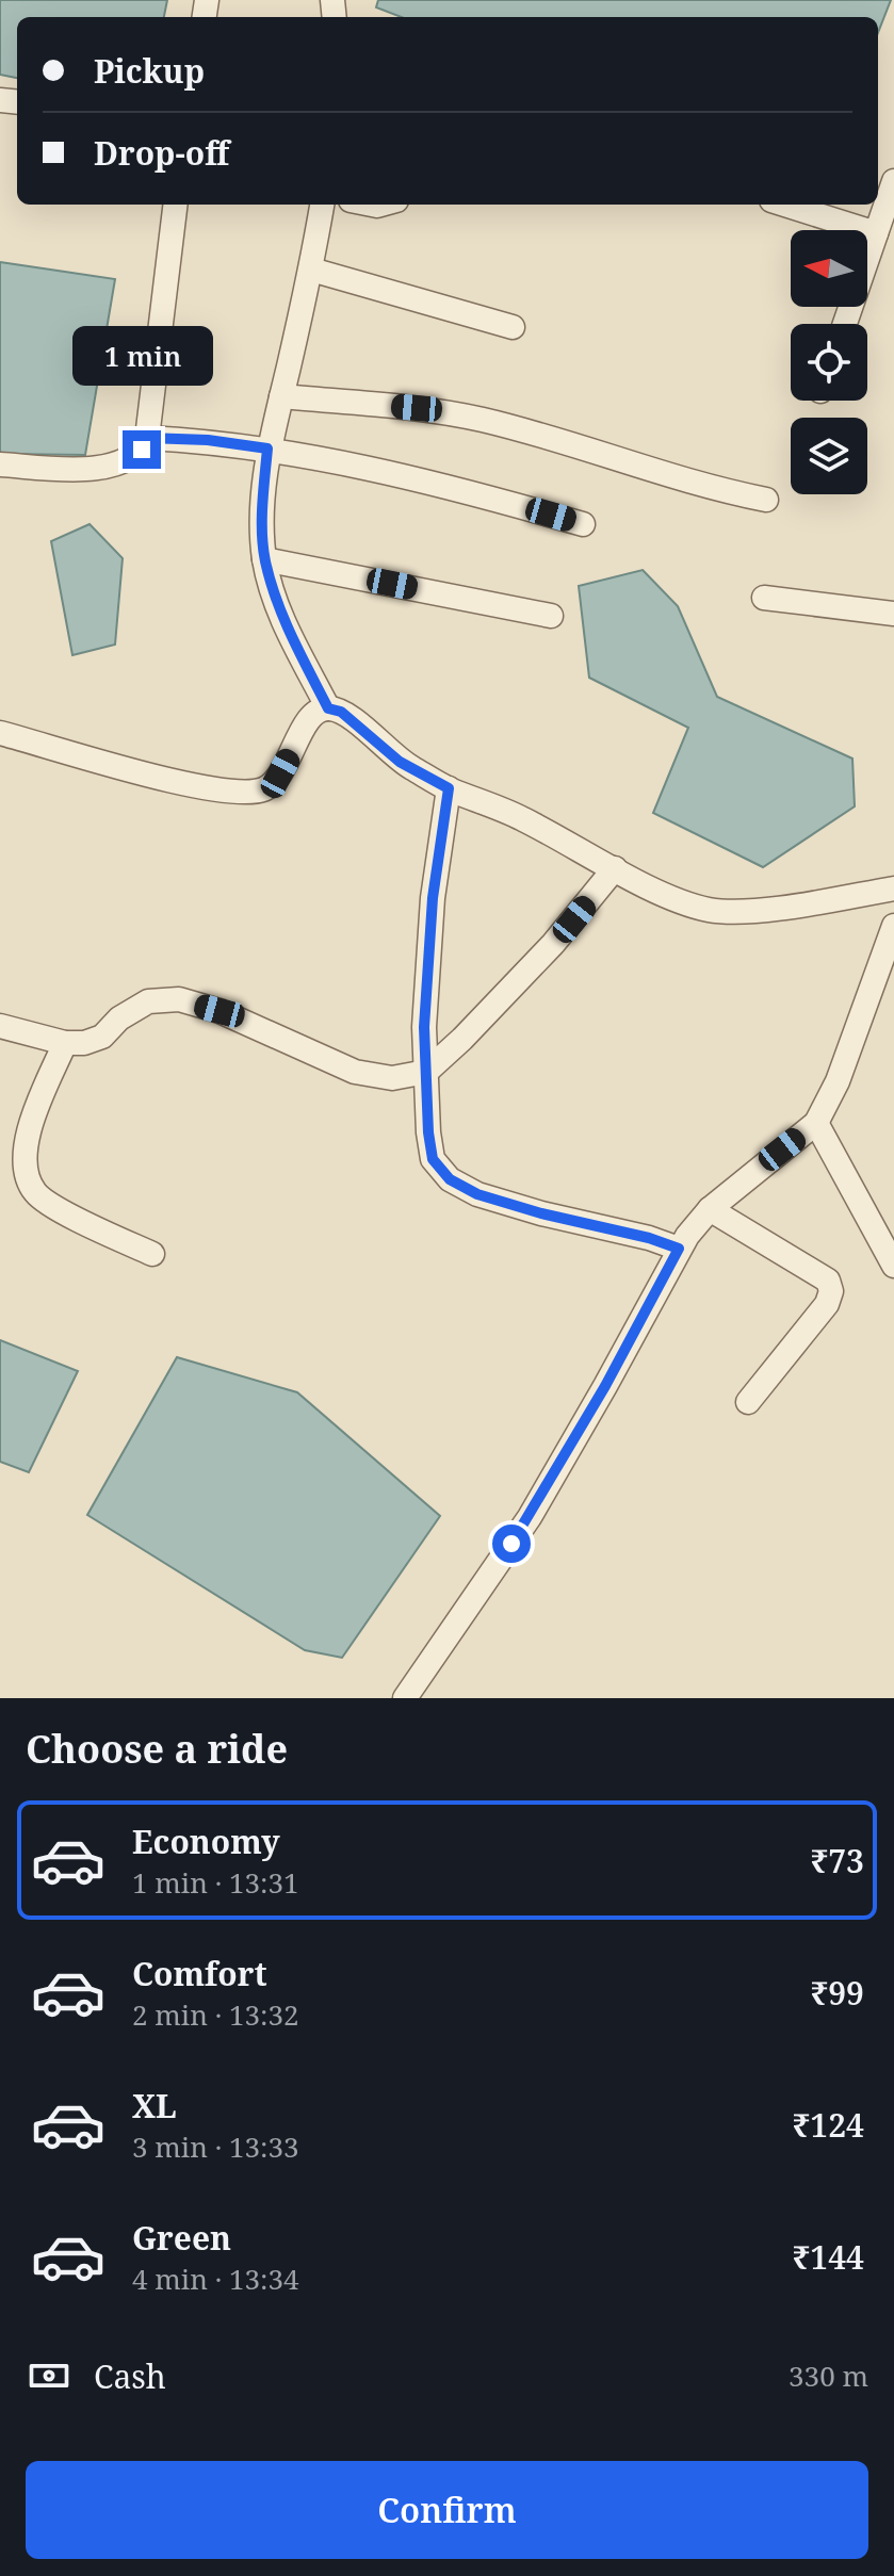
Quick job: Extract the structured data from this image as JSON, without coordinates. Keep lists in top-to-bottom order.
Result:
{
  "north": "left",
  "page": {
    "banner": ["Pickup", "Drop-off"],
    "bubble": "1 min",
    "heading": "Choose a ride",
    "list": [
      {
        "name": "Economy",
        "note": "1 min · 13:31",
        "value": "₹73"
      },
      {
        "name": "Comfort",
        "note": "2 min · 13:32",
        "value": "₹99"
      },
      {
        "name": "XL",
        "note": "3 min · 13:33",
        "value": "₹124"
      },
      {
        "name": "Green",
        "note": "4 min · 13:34",
        "value": "₹144"
      }
    ],
    "pay": ["Cash", "330 m"],
    "buttons": "Confirm"
  }
}
